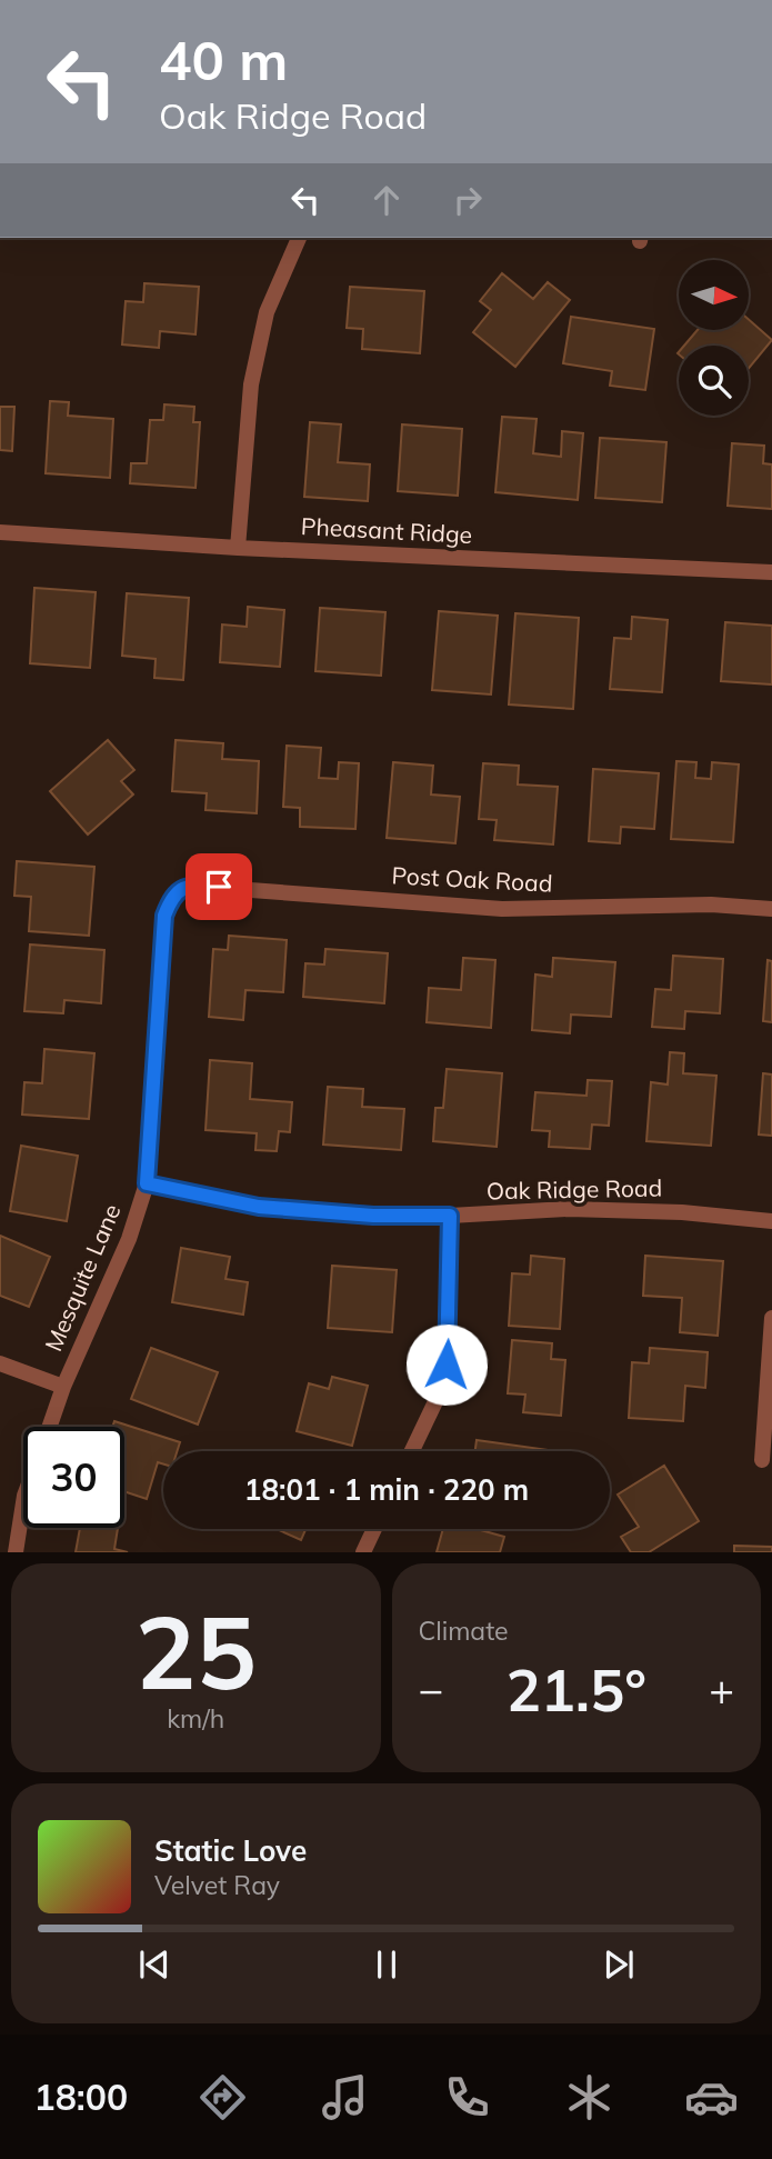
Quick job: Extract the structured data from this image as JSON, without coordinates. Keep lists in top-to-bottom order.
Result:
{
  "streets": {
    "street": [
      "Pheasant Ridge",
      "Post Oak Road",
      "Oak Ridge Road",
      "Mesquite Lane"
    ]
  },
  "crossings": [
    ["Post Oak Road", "Mesquite Lane"],
    ["Oak Ridge Road", "Mesquite Lane"]
  ],
  "north": "right",
  "page": {
    "turn": ["40 m", "Oak Ridge Road"],
    "limit": "30",
    "trip": "18:01 · 1 min · 220 m",
    "tile": [
      ["25", "km/h"],
      "Climate"
    ],
    "heat": ["−", "21.5°", "+"],
    "song": ["Static Love", "Velvet Ray"],
    "tabs": "18:00"
  }
}
